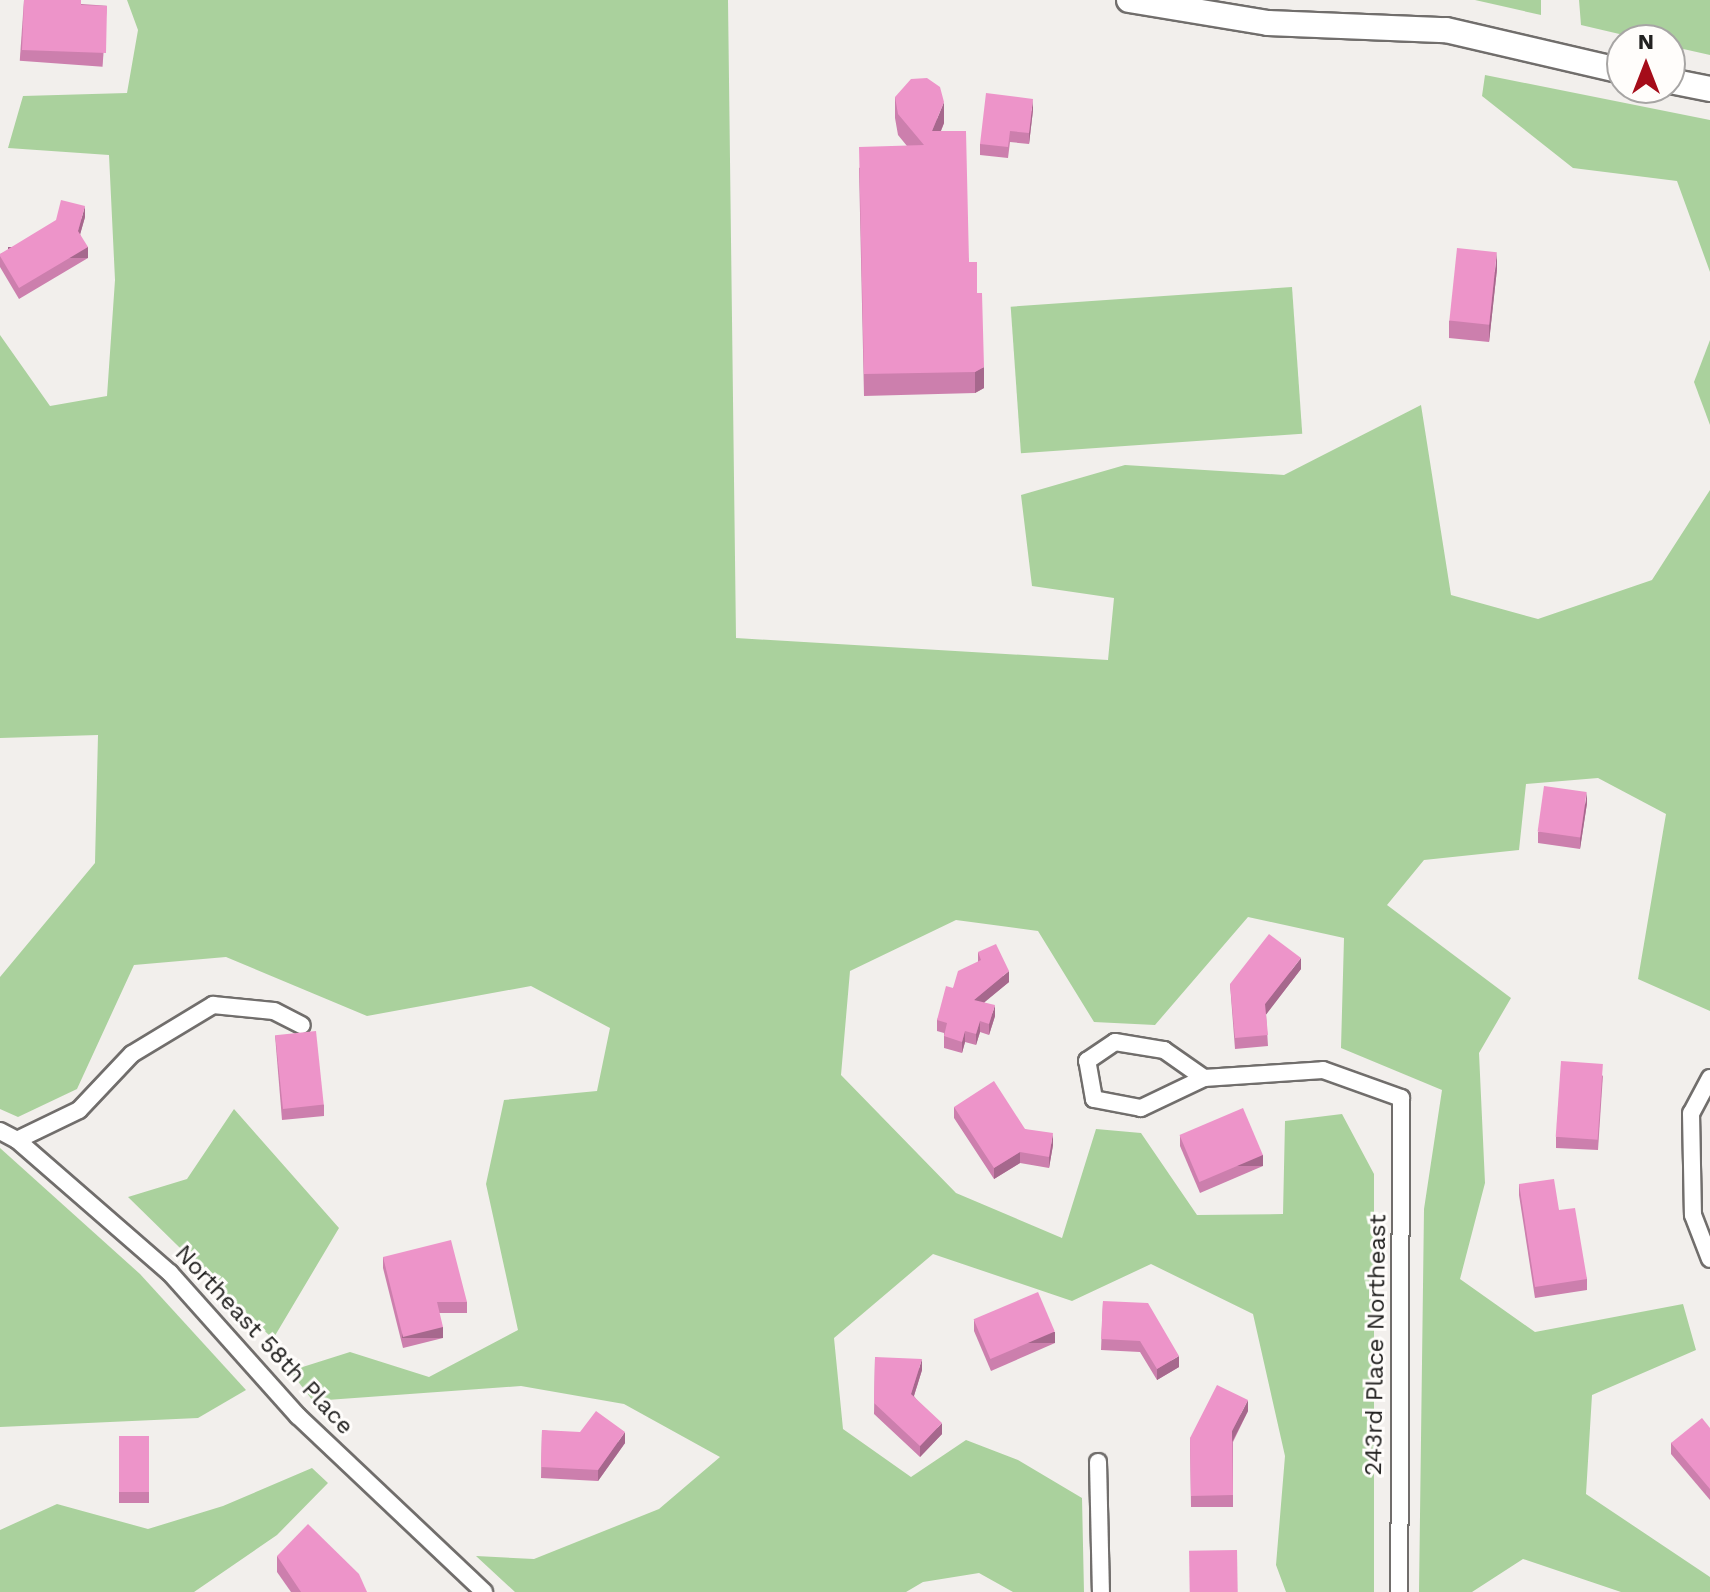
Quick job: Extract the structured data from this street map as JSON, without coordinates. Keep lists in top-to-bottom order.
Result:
{
  "streets": {
    "street": ["Northeast 58th Place", "243rd Place Northeast"]
  },
  "north": "top"
}
